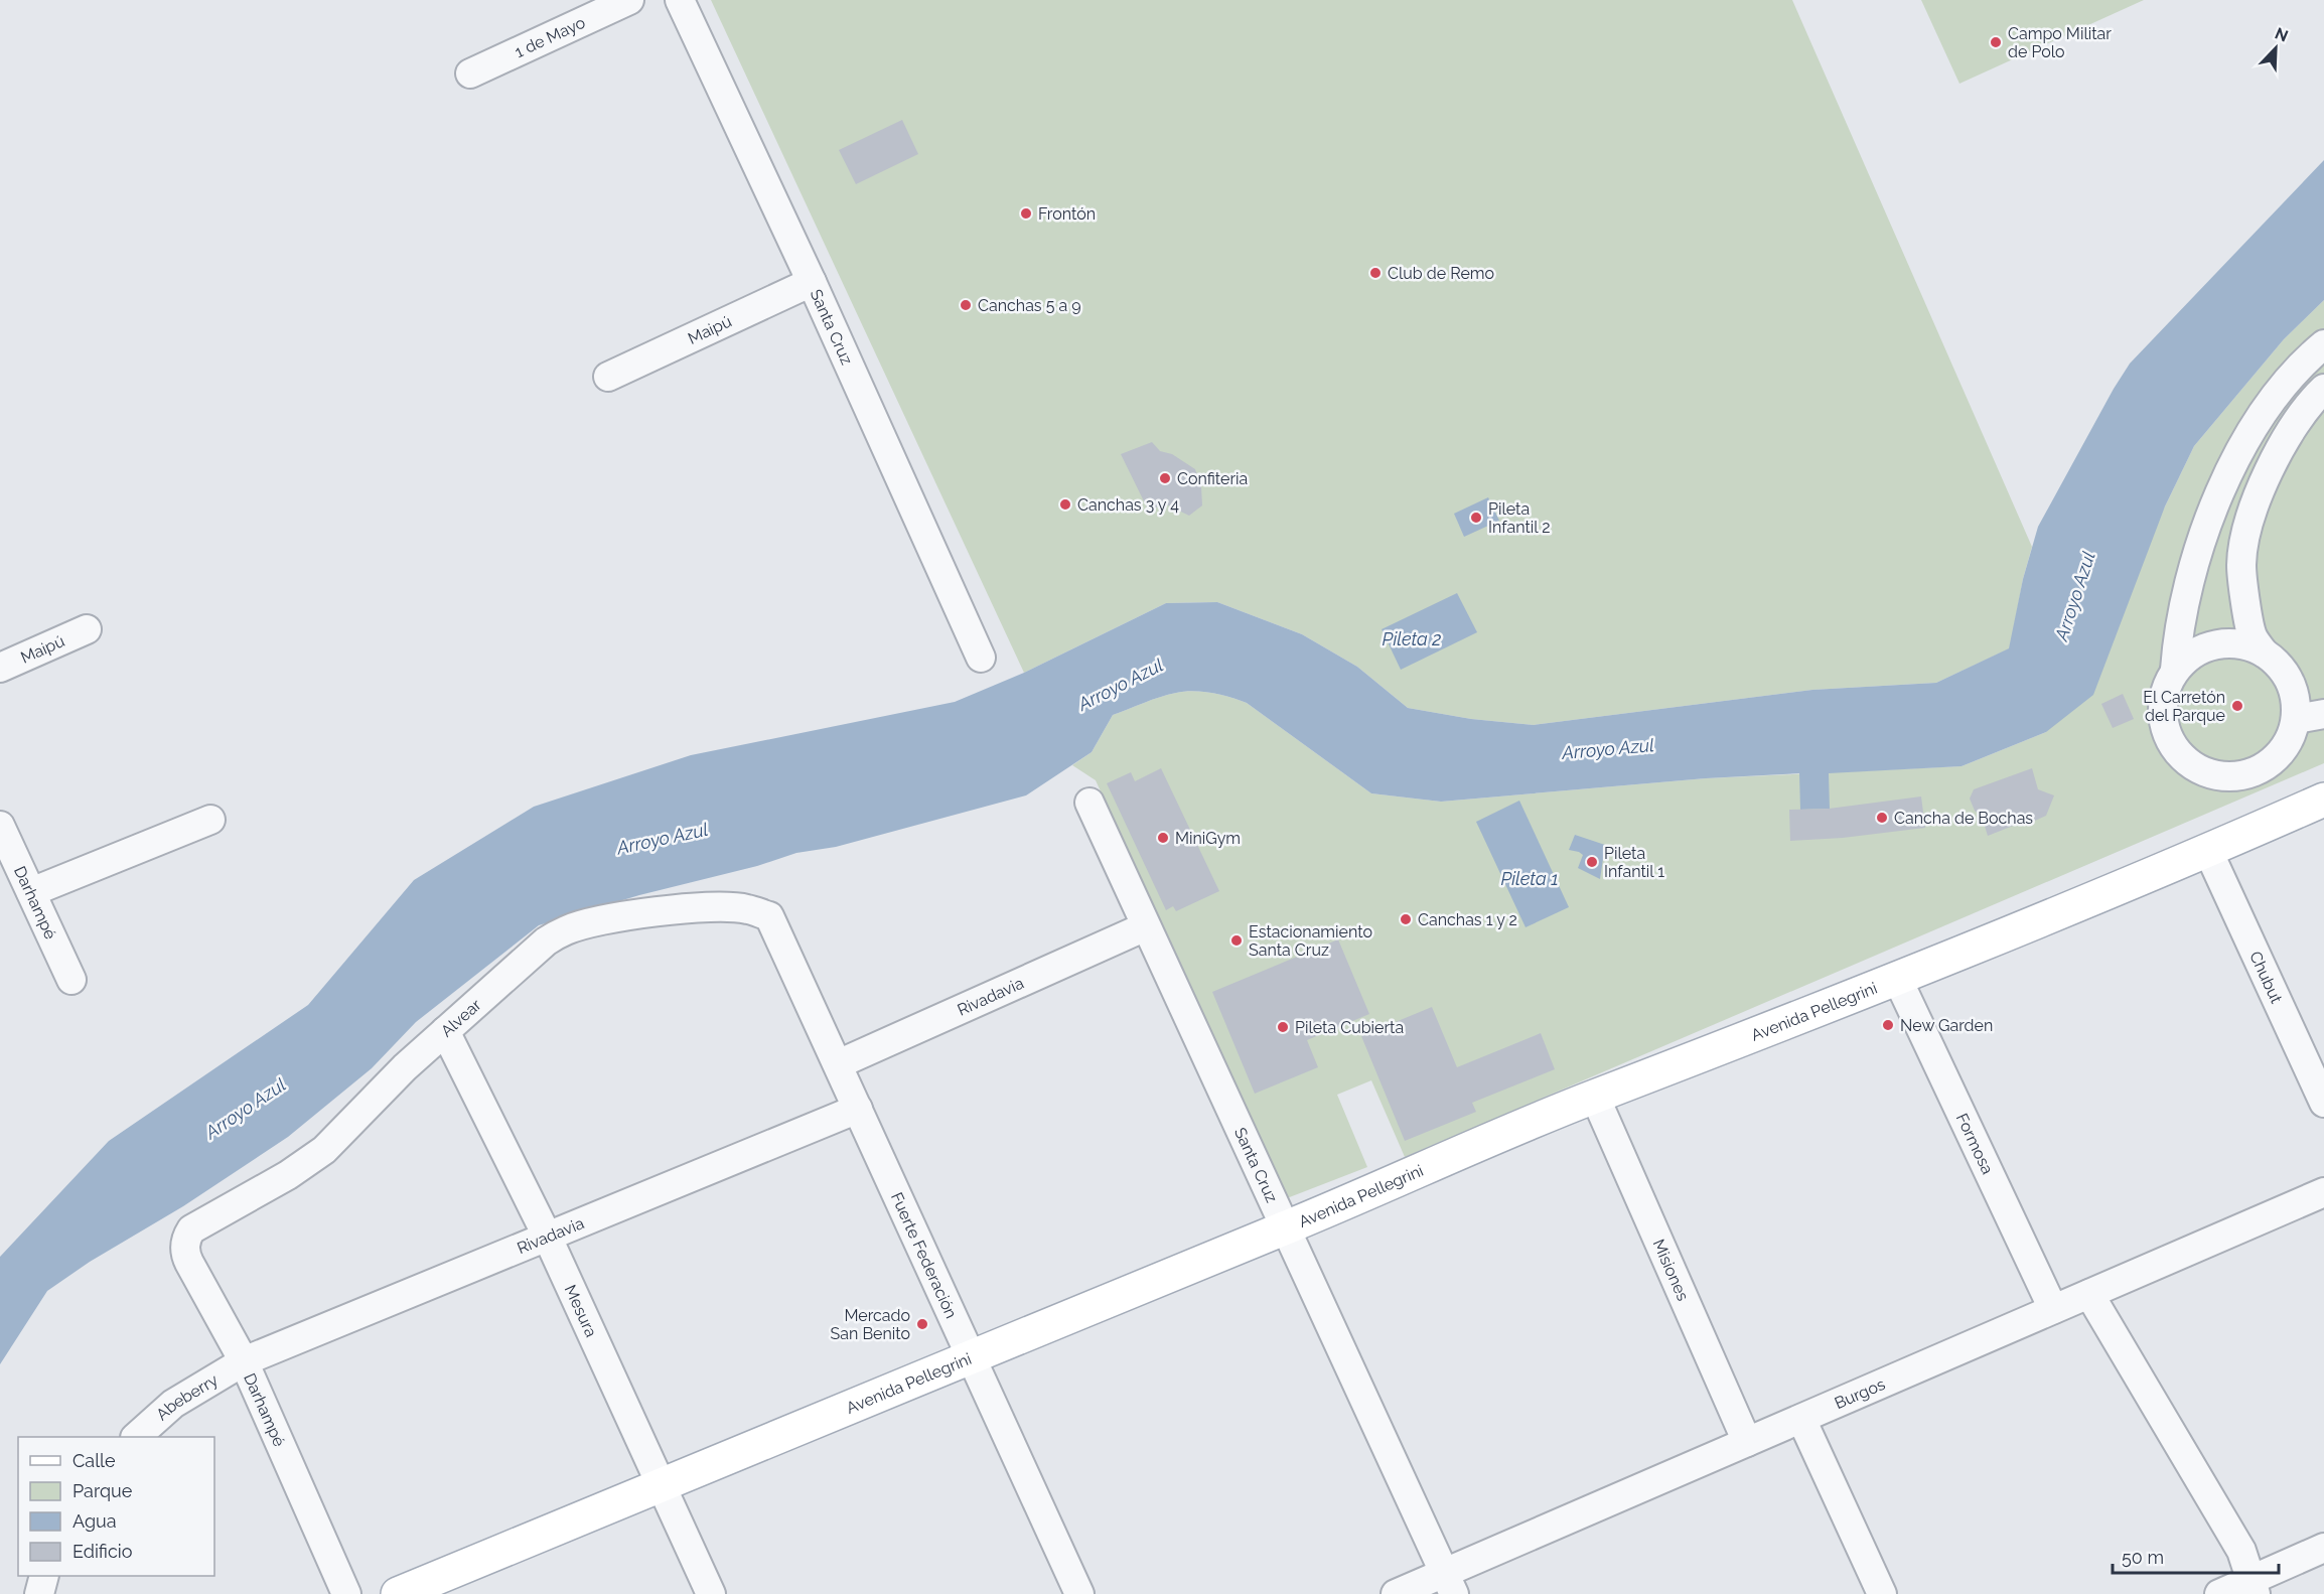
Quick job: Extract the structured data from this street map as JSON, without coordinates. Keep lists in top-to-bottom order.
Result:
{
  "streets": {
    "main road": ["Avenida Pellegrini"],
    "street": [
      "1 de Mayo",
      "Santa Cruz",
      "Maipú",
      "Darhampé",
      "Chubut",
      "Rivadavia",
      "Alvear",
      "Formosa",
      "Fuerte Federación",
      "Misiones",
      "Mesura",
      "Burgos",
      "Abeberry"
    ]
  },
  "crossings": [
    ["Santa Cruz", "Maipú"],
    ["Santa Cruz", "Rivadavia"],
    ["Santa Cruz", "Avenida Pellegrini"],
    ["Santa Cruz", "Burgos"],
    ["Darhampé", "Rivadavia"],
    ["Darhampé", "Alvear"],
    ["Darhampé", "Abeberry"],
    ["Chubut", "Avenida Pellegrini"],
    ["Rivadavia", "Fuerte Federación"],
    ["Rivadavia", "Mesura"],
    ["Rivadavia", "Abeberry"],
    ["Avenida Pellegrini", "Formosa"],
    ["Avenida Pellegrini", "Fuerte Federación"],
    ["Avenida Pellegrini", "Misiones"],
    ["Avenida Pellegrini", "Mesura"],
    ["Alvear", "Fuerte Federación"],
    ["Alvear", "Mesura"],
    ["Formosa", "Burgos"],
    ["Misiones", "Burgos"]
  ],
  "water": ["Arroyo Azul", "Pileta 2", "Pileta 1"],
  "places": [
    "Campo Militar de Polo",
    "Frontón",
    "Club de Remo",
    "Canchas 5 a 9",
    "Confiteria",
    "Canchas 3 y 4",
    "Pileta Infantil 2",
    "El Carretón del Parque",
    "Cancha de Bochas",
    "MiniGym",
    "Pileta Infantil 1",
    "Canchas 1 y 2",
    "Estacionamiento Santa Cruz",
    "New Garden",
    "Pileta Cubierta",
    "Mercado San Benito"
  ],
  "legend": [
    "Calle",
    "Parque",
    "Agua",
    "Edificio"
  ],
  "scale_bar": "50 m",
  "north": "top right"
}
